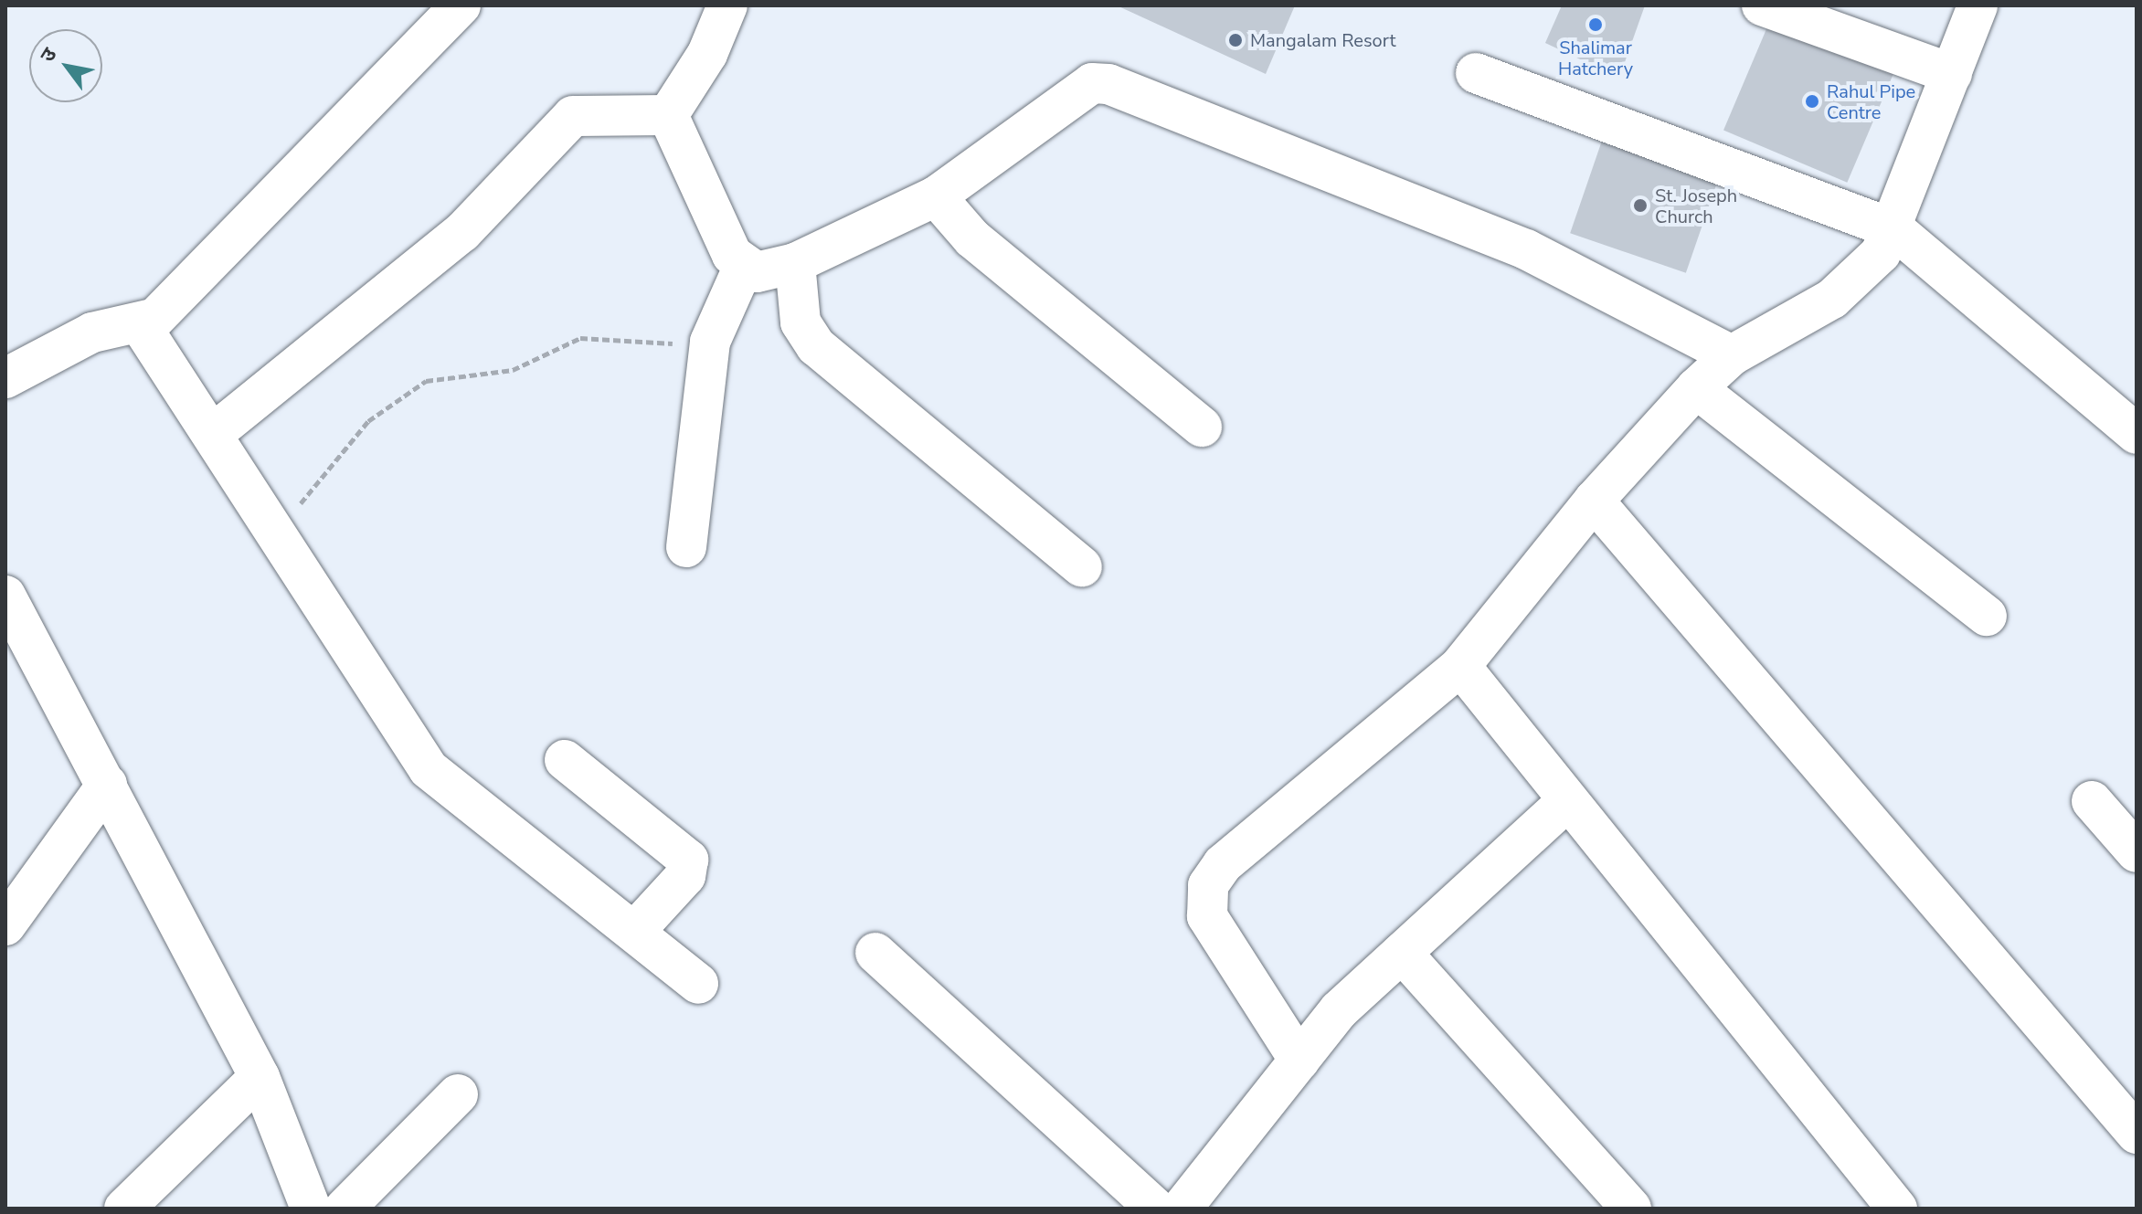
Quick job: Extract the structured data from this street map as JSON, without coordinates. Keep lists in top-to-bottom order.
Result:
{
  "places": [
    "Shalimar Hatchery",
    "Mangalam Resort",
    "Rahul Pipe Centre",
    "St. Joseph Church"
  ],
  "north": "top left"
}
